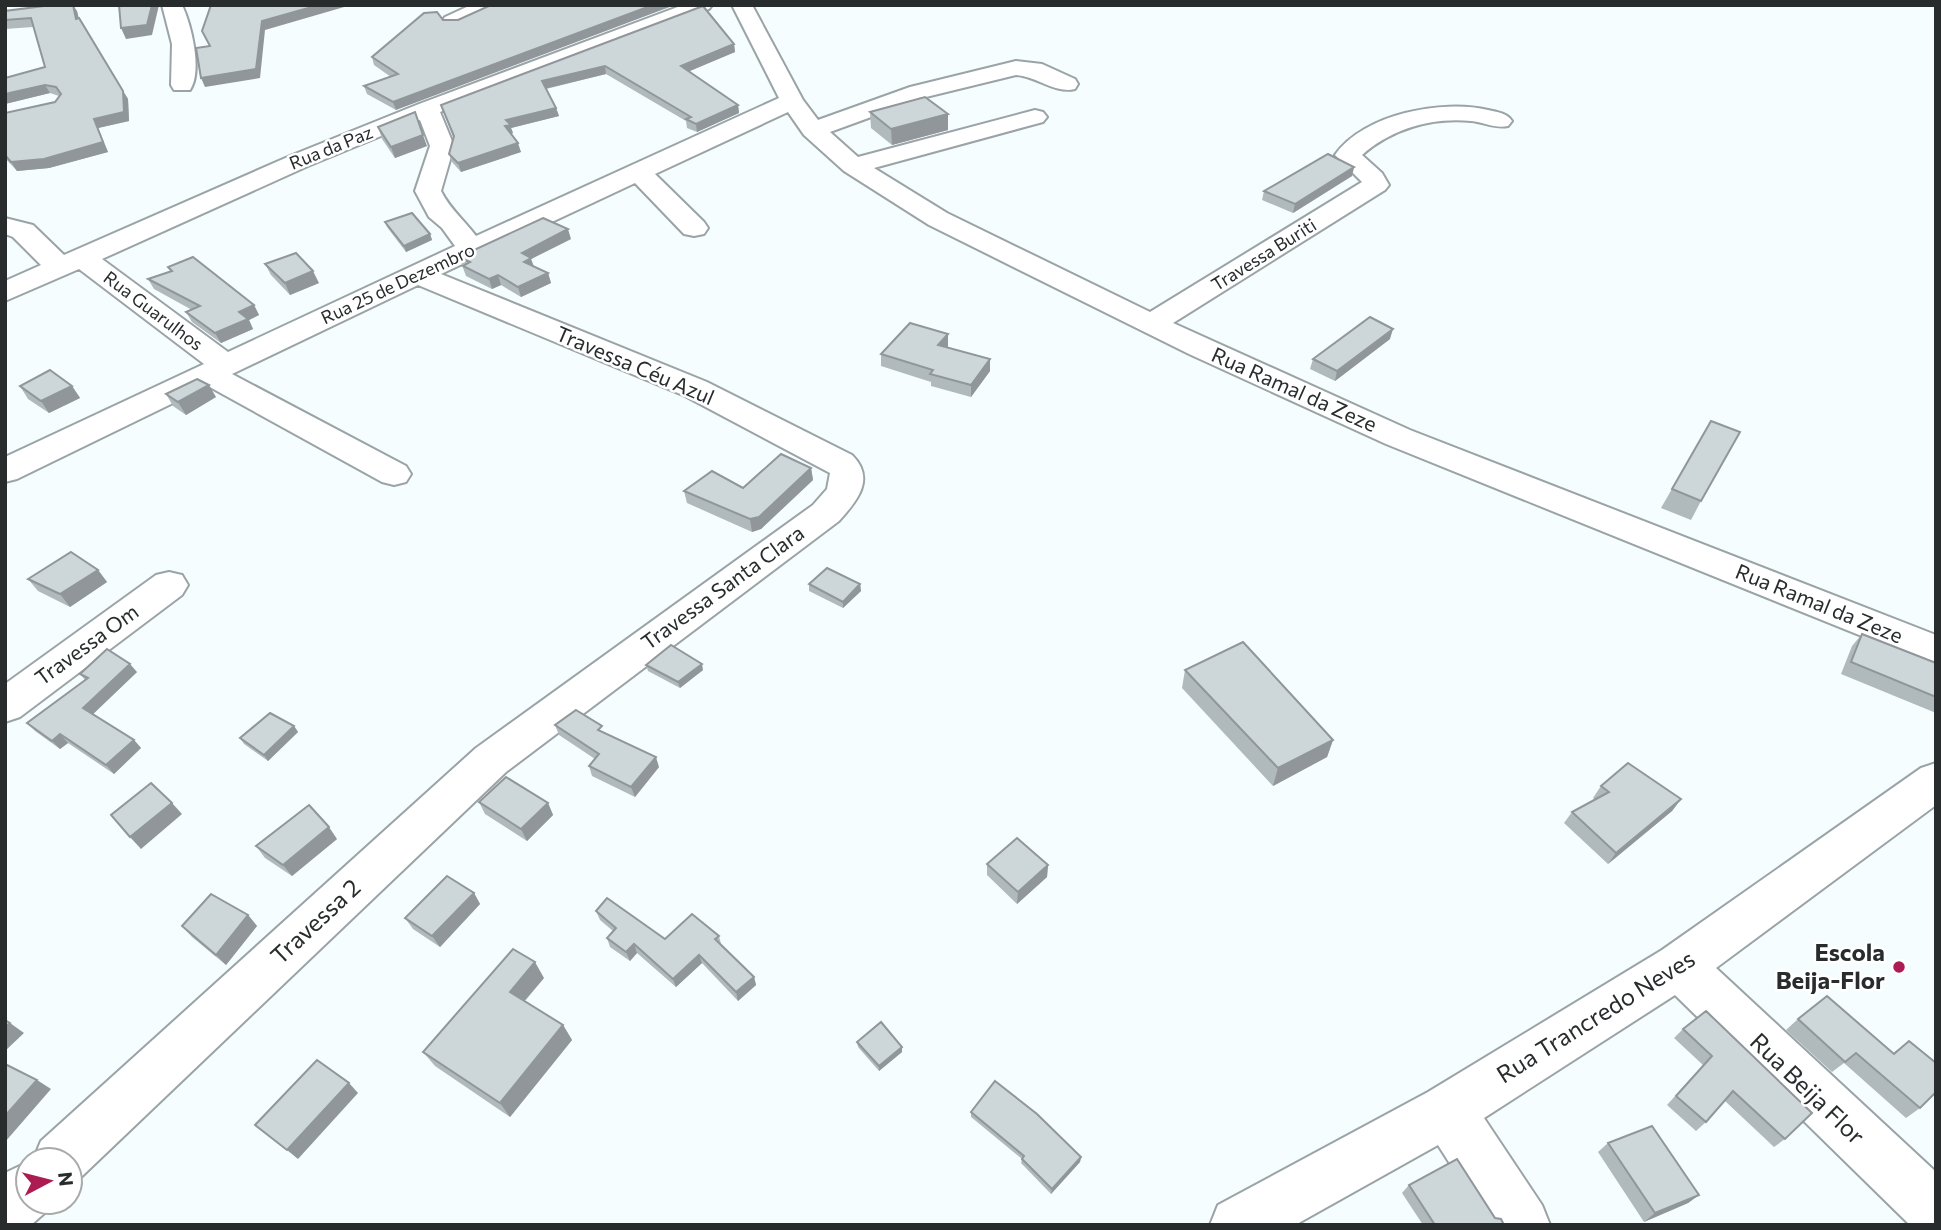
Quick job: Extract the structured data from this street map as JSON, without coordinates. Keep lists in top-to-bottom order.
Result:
{
  "streets": {
    "street": [
      "Rua da Paz",
      "Travessa Buriti",
      "Rua 25 de Dezembro",
      "Rua Guarulhos",
      "Travessa Céu Azul",
      "Rua Ramal da Zeze",
      "Travessa Santa Clara",
      "Travessa Om",
      "Travessa 2",
      "Rua Trancredo Neves",
      "Rua Beija Flor"
    ]
  },
  "crossings": [
    ["Rua da Paz", "Rua Guarulhos"],
    ["Travessa Buriti", "Rua Ramal da Zeze"],
    ["Rua 25 de Dezembro", "Rua Guarulhos"],
    ["Rua 25 de Dezembro", "Travessa Céu Azul"],
    ["Rua 25 de Dezembro", "Rua Ramal da Zeze"],
    ["Travessa Céu Azul", "Travessa Santa Clara"],
    ["Travessa Santa Clara", "Travessa 2"],
    ["Rua Trancredo Neves", "Rua Beija Flor"]
  ],
  "places": ["Escola Beija-Flor"],
  "north": "right"
}
